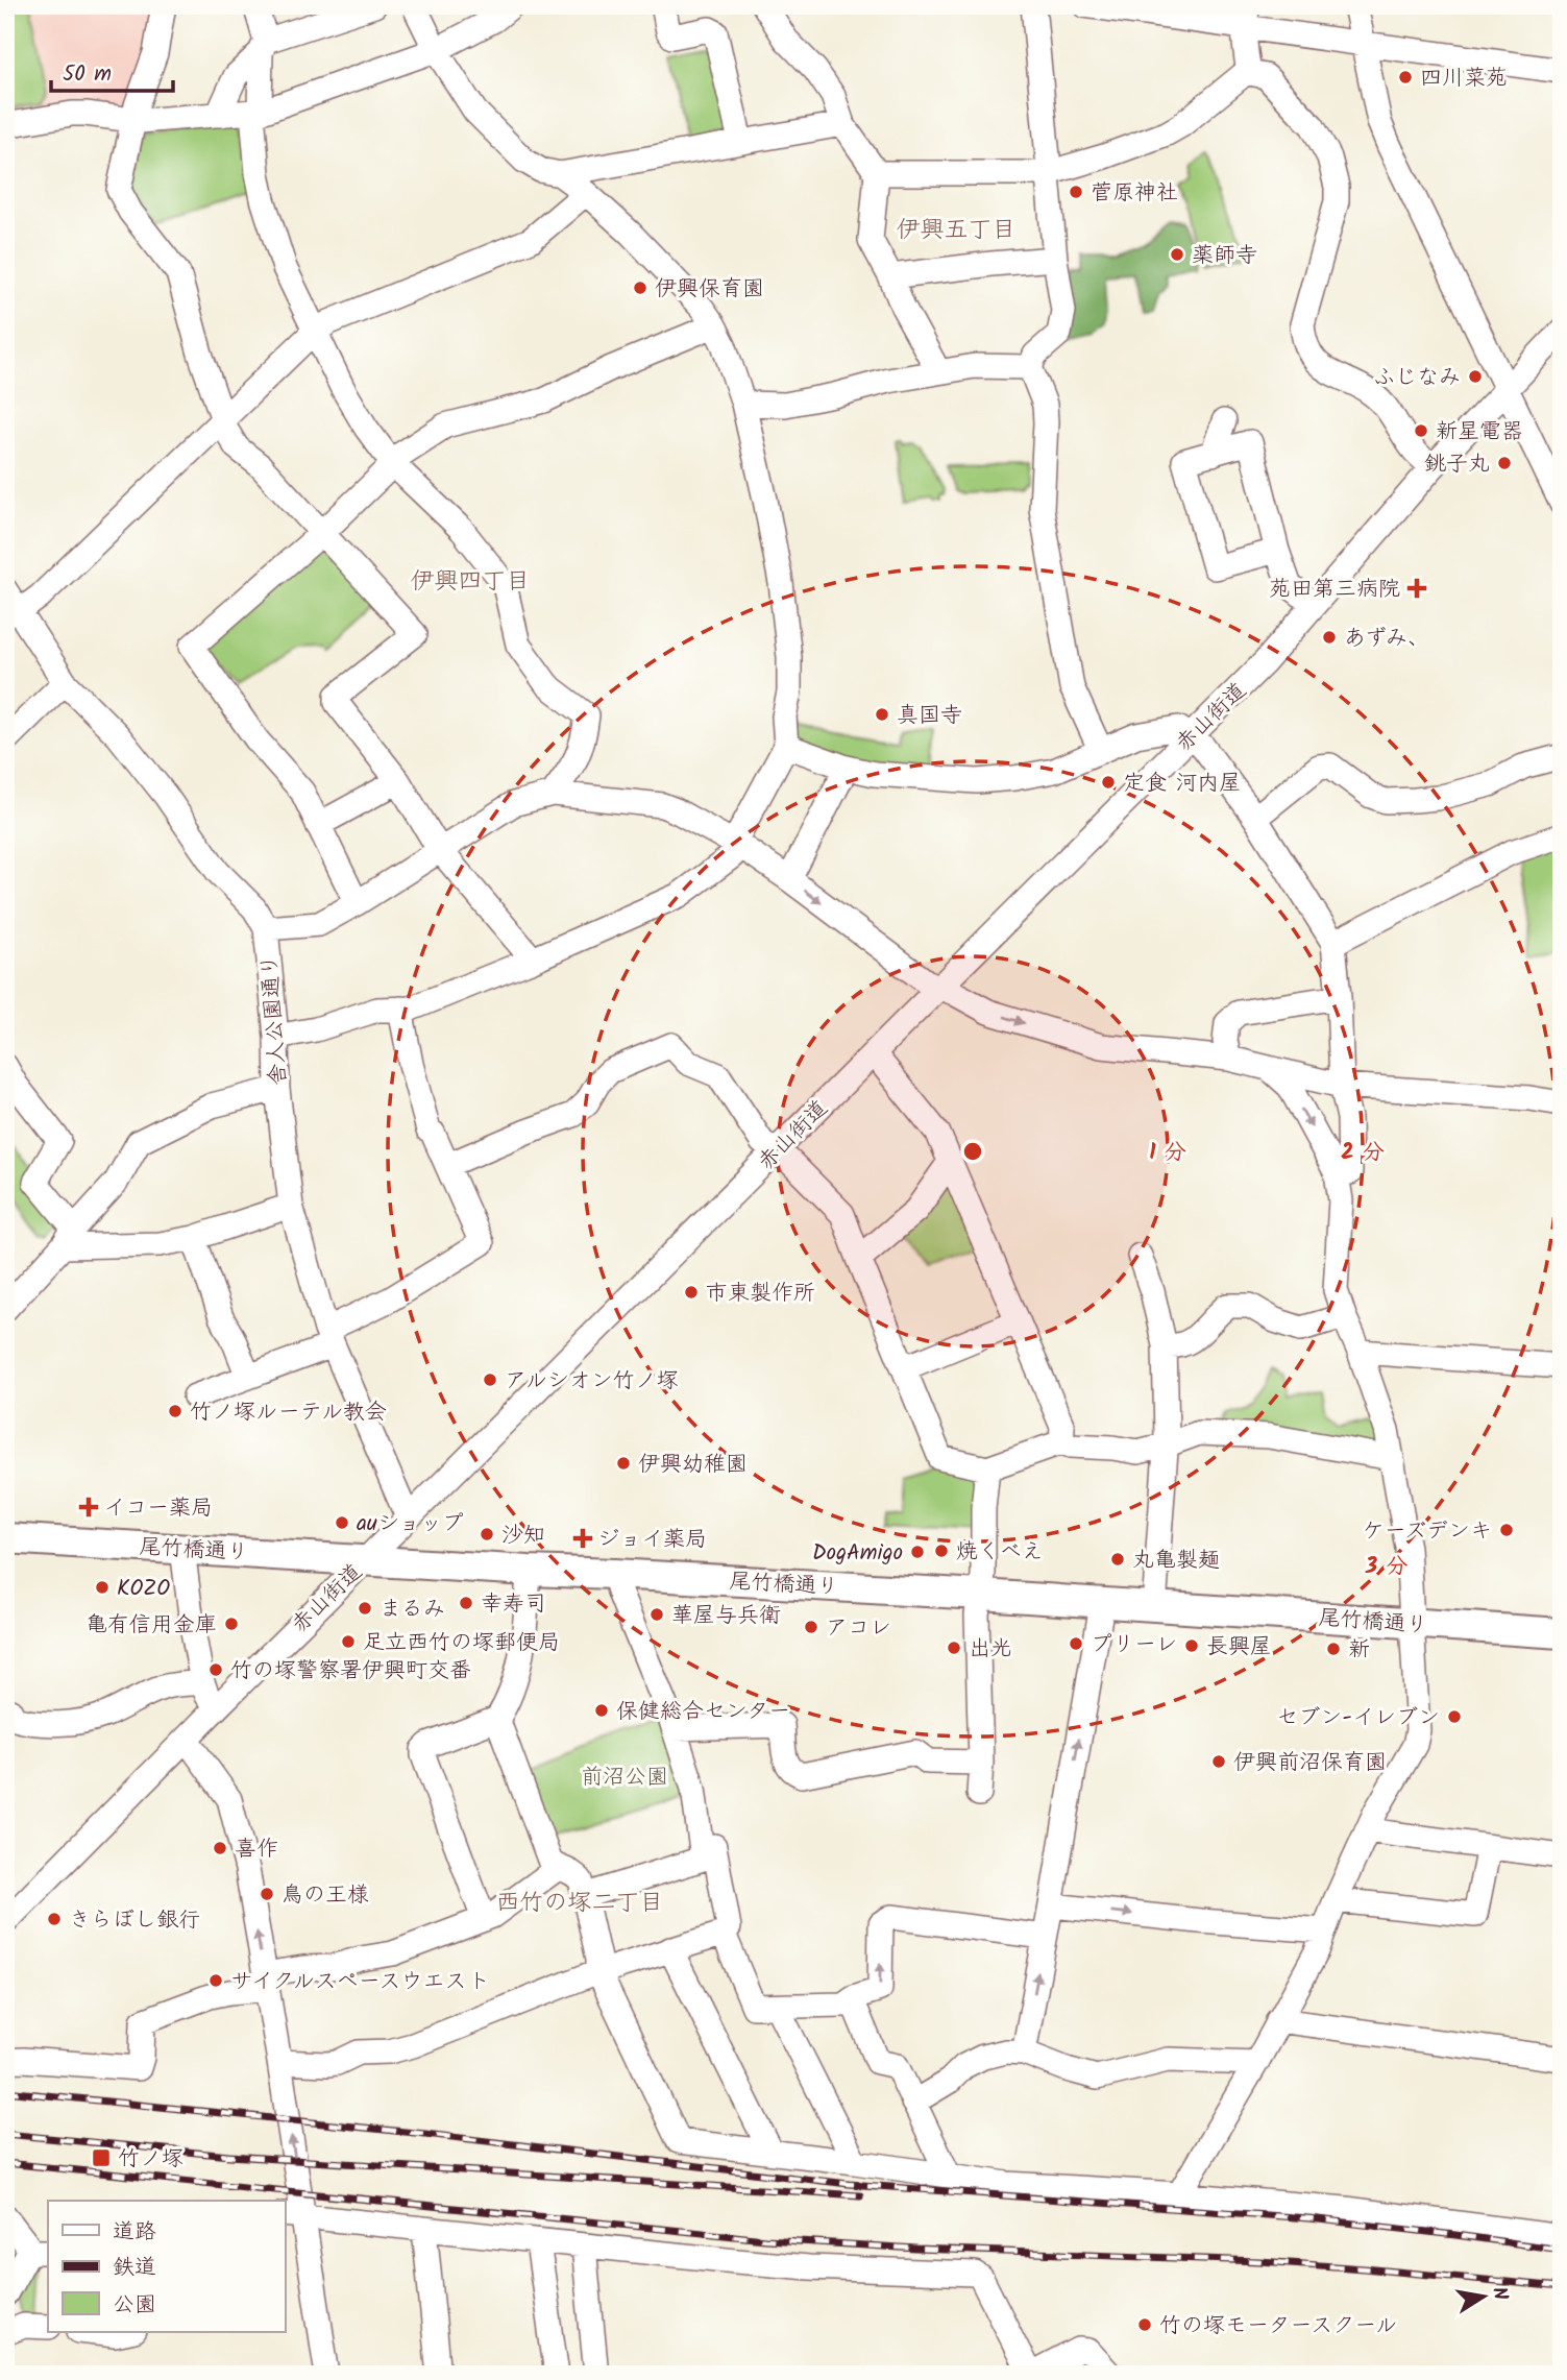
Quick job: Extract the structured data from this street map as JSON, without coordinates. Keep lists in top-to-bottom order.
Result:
{
  "streets": {
    "main road": ["尾竹橋通り"],
    "street": ["赤山街道", "舎人公園通り"]
  },
  "crossings": [
    ["赤山街道", "舎人公園通り"],
    ["赤山街道", "尾竹橋通り"]
  ],
  "districts": ["伊興五丁目", "伊興四丁目", "西竹の塚二丁目"],
  "parks": ["前沼公園"],
  "places": {
    "other": [
      "四川菜苑",
      "菅原神社",
      "薬師寺",
      "伊興保育園",
      "ふじなみ",
      "新星電器",
      "銚子丸",
      "あずみ、",
      "真国寺",
      "定食 河内屋",
      "市東製作所",
      "アルシオン竹ノ塚",
      "竹ノ塚ルーテル教会",
      "伊興幼稚園",
      "auショップ",
      "ケーズデンキ",
      "沙知",
      "焼くべえ",
      "DogAmigo",
      "丸亀製麺",
      "KOZO",
      "幸寿司",
      "まるみ",
      "華屋与兵衛",
      "亀有信用金庫",
      "アコレ",
      "足立西竹の塚郵便局",
      "プリーレ",
      "長興屋",
      "出光",
      "新",
      "竹の塚警察署伊興町交番",
      "保健総合センター",
      "セブン-イレブン",
      "伊興前沼保育園",
      "喜作",
      "鳥の王様",
      "きらぼし銀行",
      "サイクルスペースウエスト",
      "竹の塚モータースクール"
    ],
    "health": ["苑田第三病院", "イコー薬局", "ジョイ薬局"],
    "transit": ["竹ノ塚"]
  },
  "legend": ["道路", "鉄道", "公園"],
  "scale_bar": "50 m",
  "north": "right",
  "rings": ["1 分", "2 分", "3 分"]
}
